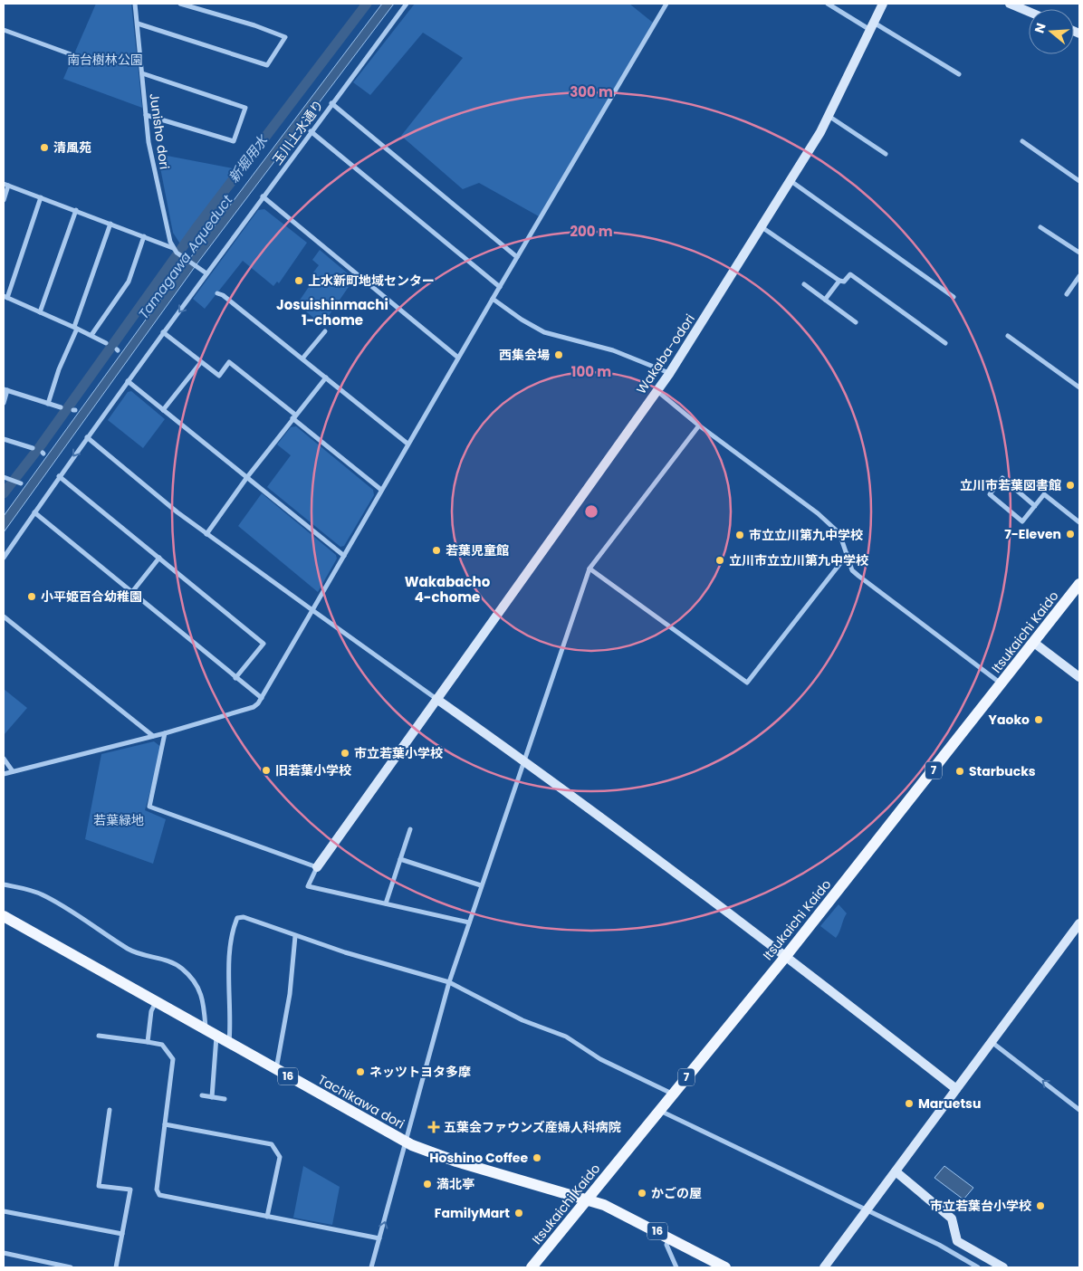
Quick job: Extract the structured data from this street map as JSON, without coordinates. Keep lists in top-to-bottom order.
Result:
{
  "streets": {
    "main road": [
      "Itsukaichi Kaido",
      "7",
      "16",
      "Tachikawa dori"
    ],
    "street": ["Junisho dori", "玉川上水通り", "Wakaba-odori"]
  },
  "crossings": [
    ["Junisho dori", "玉川上水通り"],
    ["Itsukaichi Kaido", "Tachikawa dori"]
  ],
  "districts": ["Josuishinmachi 1-chome", "Wakabacho 4-chome"],
  "water": ["新堀用水", "Tamagawa Aqueduct"],
  "parks": ["南台樹林公園", "若葉緑地"],
  "places": {
    "other": [
      "清風苑",
      "上水新町地域センター",
      "西集会場",
      "立川市若葉図書館",
      "7-Eleven",
      "市立立川第九中学校",
      "若葉児童館",
      "立川市立立川第九中学校",
      "小平姫百合幼稚園",
      "Yaoko",
      "市立若葉小学校",
      "旧若葉小学校",
      "Starbucks",
      "ネッツトヨタ多摩",
      "Maruetsu",
      "Hoshino Coffee",
      "満北亭",
      "かごの屋",
      "市立若葉台小学校",
      "FamilyMart"
    ],
    "health": ["五葉会ファウンズ産婦人科病院"]
  },
  "north": "left",
  "rings": ["300 m", "200 m", "100 m"]
}
